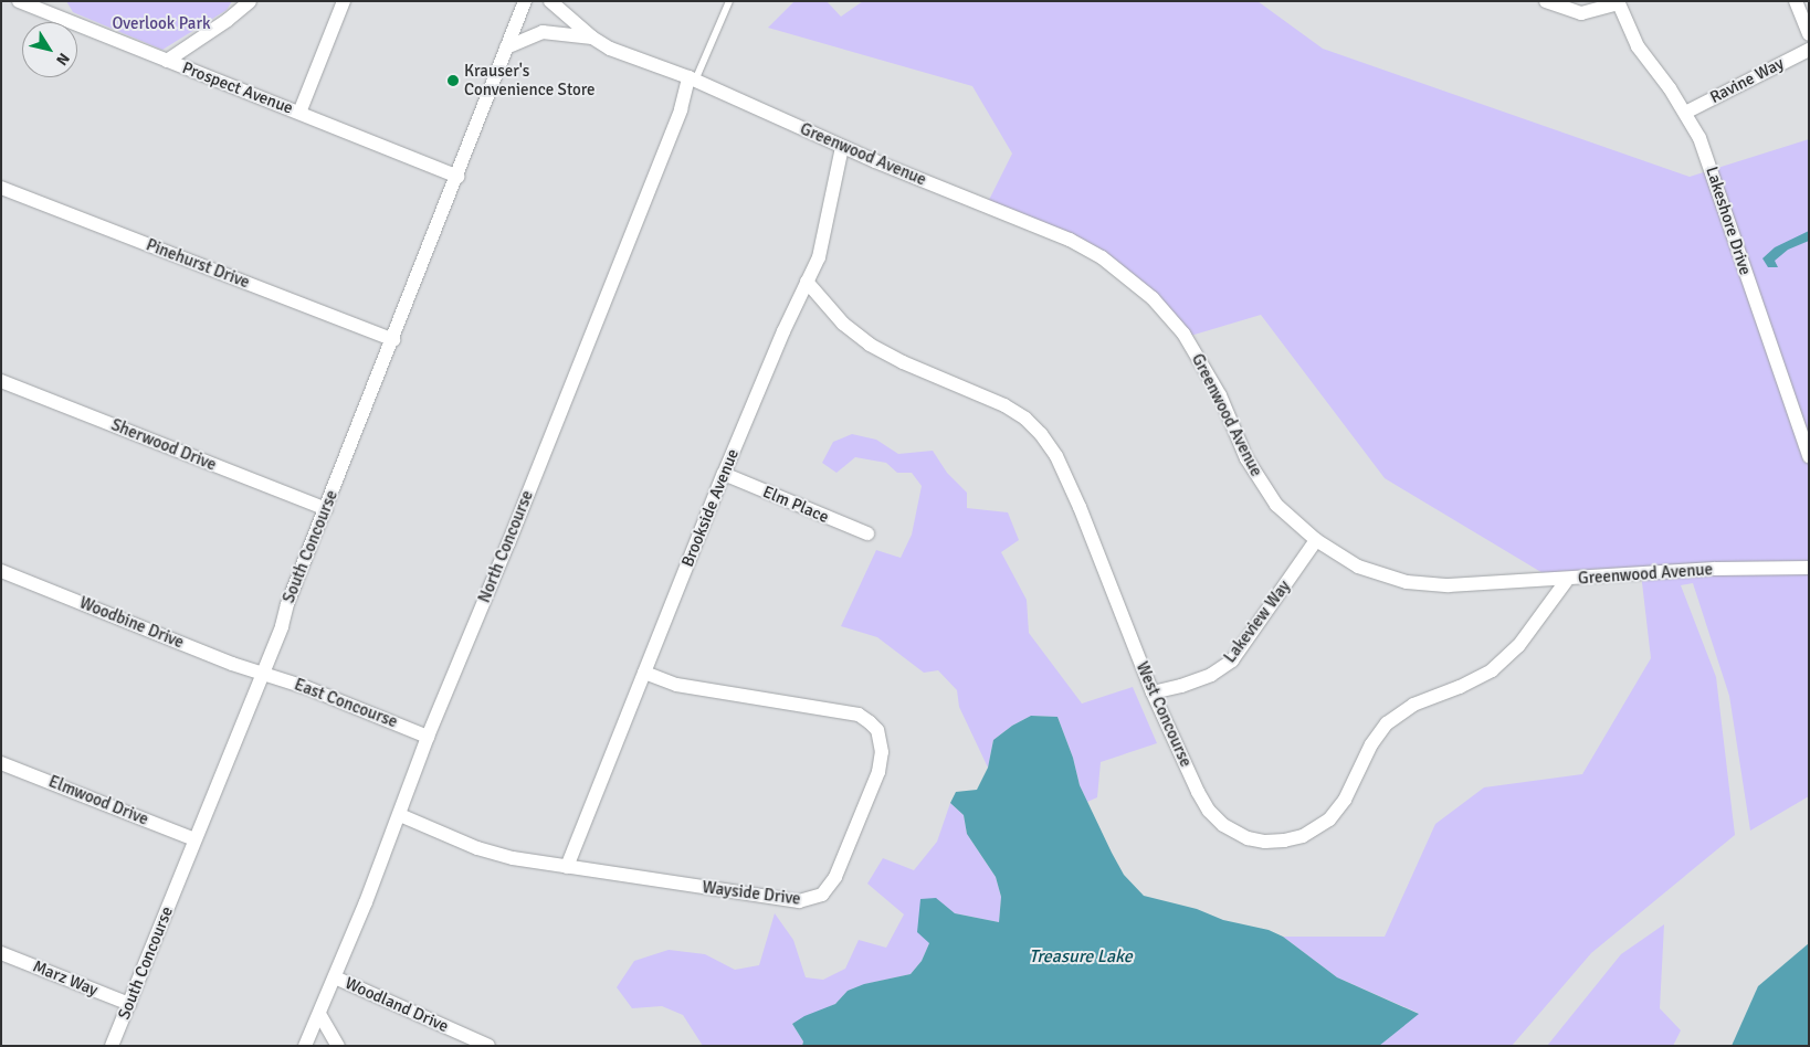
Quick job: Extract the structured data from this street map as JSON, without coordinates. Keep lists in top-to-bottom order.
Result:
{
  "streets": {
    "street": [
      "Ravine Way",
      "Prospect Avenue",
      "Greenwood Avenue",
      "Lakeshore Drive",
      "Pinehurst Drive",
      "Sherwood Drive",
      "Elm Place",
      "Brookside Avenue",
      "South Concourse",
      "North Concourse",
      "Lakeview Way",
      "Woodbine Drive",
      "East Concourse",
      "West Concourse",
      "Elmwood Drive",
      "Wayside Drive",
      "Marz Way",
      "Woodland Drive"
    ]
  },
  "crossings": [
    ["Ravine Way", "Lakeshore Drive"],
    ["Prospect Avenue", "South Concourse"],
    ["Greenwood Avenue", "Brookside Avenue"],
    ["Greenwood Avenue", "South Concourse"],
    ["Greenwood Avenue", "North Concourse"],
    ["Greenwood Avenue", "Lakeview Way"],
    ["Greenwood Avenue", "West Concourse"],
    ["Pinehurst Drive", "South Concourse"],
    ["Sherwood Drive", "South Concourse"],
    ["Elm Place", "Brookside Avenue"],
    ["Brookside Avenue", "West Concourse"],
    ["Brookside Avenue", "Wayside Drive"],
    ["South Concourse", "Woodbine Drive"],
    ["South Concourse", "East Concourse"],
    ["South Concourse", "Elmwood Drive"],
    ["South Concourse", "Marz Way"],
    ["North Concourse", "East Concourse"],
    ["North Concourse", "Wayside Drive"],
    ["North Concourse", "Woodland Drive"],
    ["Lakeview Way", "West Concourse"],
    ["Woodbine Drive", "East Concourse"]
  ],
  "water": ["Treasure Lake"],
  "parks": ["Overlook Park"],
  "places": ["Krauser's Convenience Store"],
  "north": "bottom right"
}
